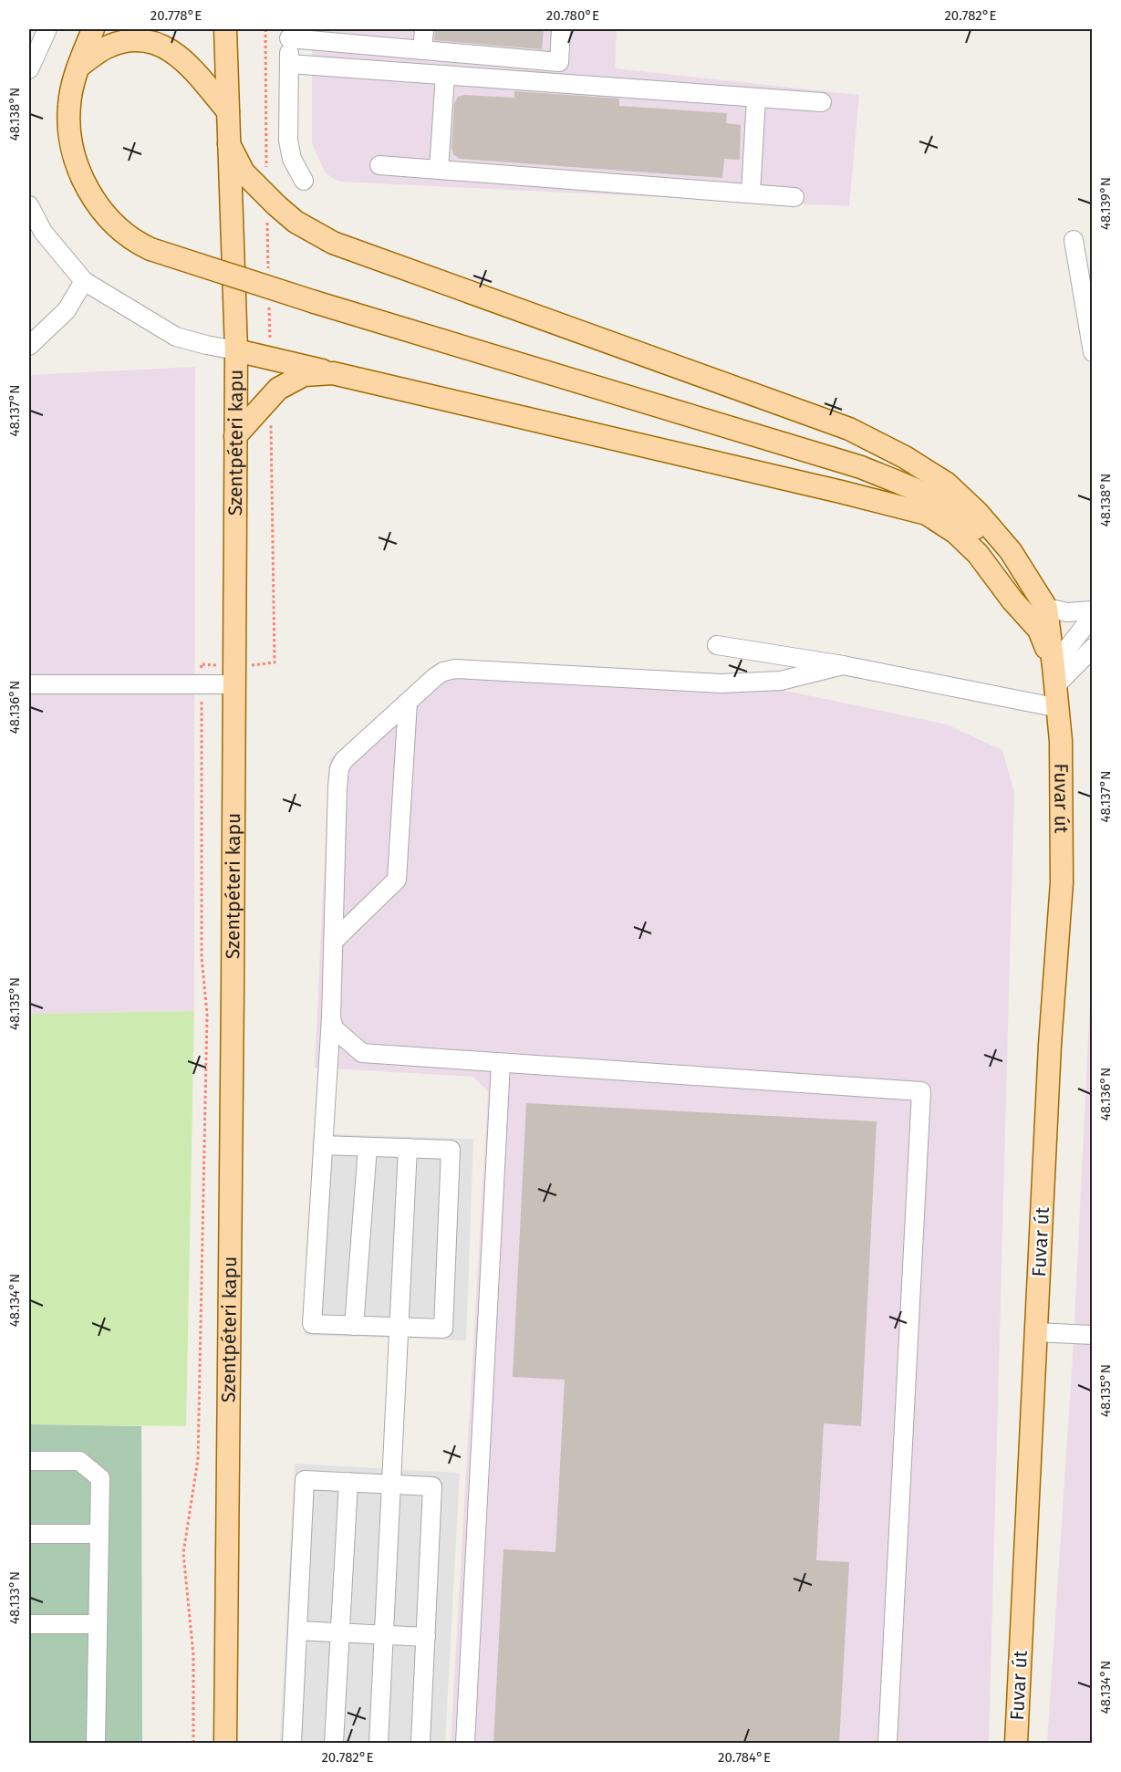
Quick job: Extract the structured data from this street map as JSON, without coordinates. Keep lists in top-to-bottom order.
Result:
{
  "streets": {
    "main road": ["Szentpéteri kapu", "Fuvar út"]
  },
  "coordinates": [
    "20.778°E",
    "20.780°E",
    "20.782°E",
    "48.138°N",
    "48.139°N",
    "48.137°N",
    "48.136°N",
    "48.135°N",
    "48.134°N",
    "48.133°N",
    "20.784°E"
  ]
}
